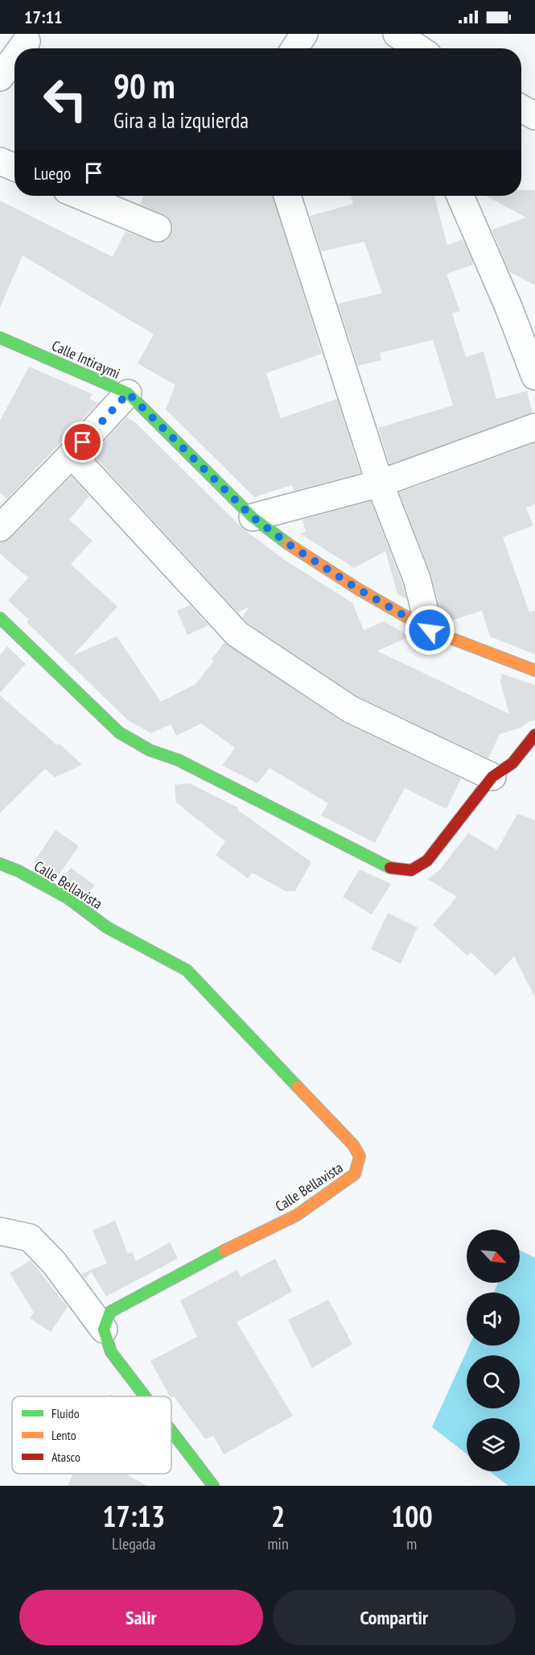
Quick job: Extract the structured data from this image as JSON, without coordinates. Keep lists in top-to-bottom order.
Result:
{
  "streets": {
    "street": ["Calle Intiraymi", "Calle Bellavista"]
  },
  "legend": ["Fluido", "Lento", "Atasco"],
  "north": "bottom right",
  "page": {
    "status": "17:11",
    "turn": ["90 m", "Gira a la izquierda"],
    "then": "Luego",
    "eta": [
      "17:13",
      "Llegada",
      "2",
      "min",
      "100",
      "m"
    ],
    "buttons": ["Salir", "Compartir"]
  }
}
